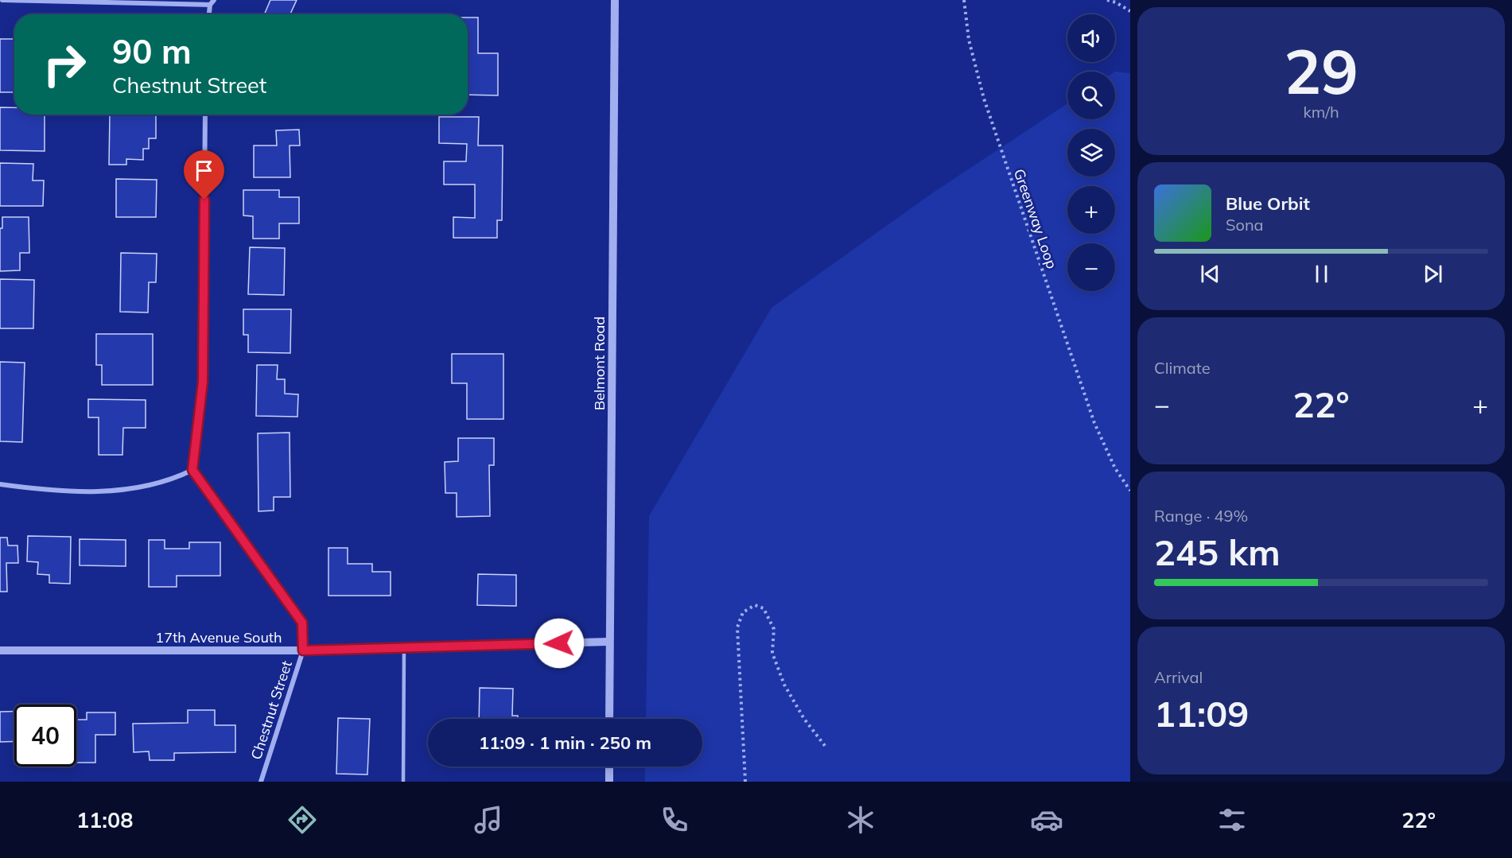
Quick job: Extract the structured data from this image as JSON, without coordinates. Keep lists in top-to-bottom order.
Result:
{
  "streets": {
    "street": ["Belmont Road", "17th Avenue South", "Chestnut Street"],
    "path": ["Greenway Loop"]
  },
  "crossings": [
    ["Belmont Road", "17th Avenue South"],
    ["17th Avenue South", "Chestnut Street"]
  ],
  "page": {
    "tile": [
      ["29", "km/h"],
      "Climate",
      ["Range · 49%", "245 km"],
      ["Arrival", "11:09"]
    ],
    "map_buttons": ["+", "−"],
    "turn": ["90 m", "Chestnut Street"],
    "song": ["Blue Orbit", "Sona"],
    "heat": ["−", "22°", "+"],
    "limit": "40",
    "trip": "11:09 · 1 min · 250 m",
    "tabs": ["11:08", "22°"]
  }
}
